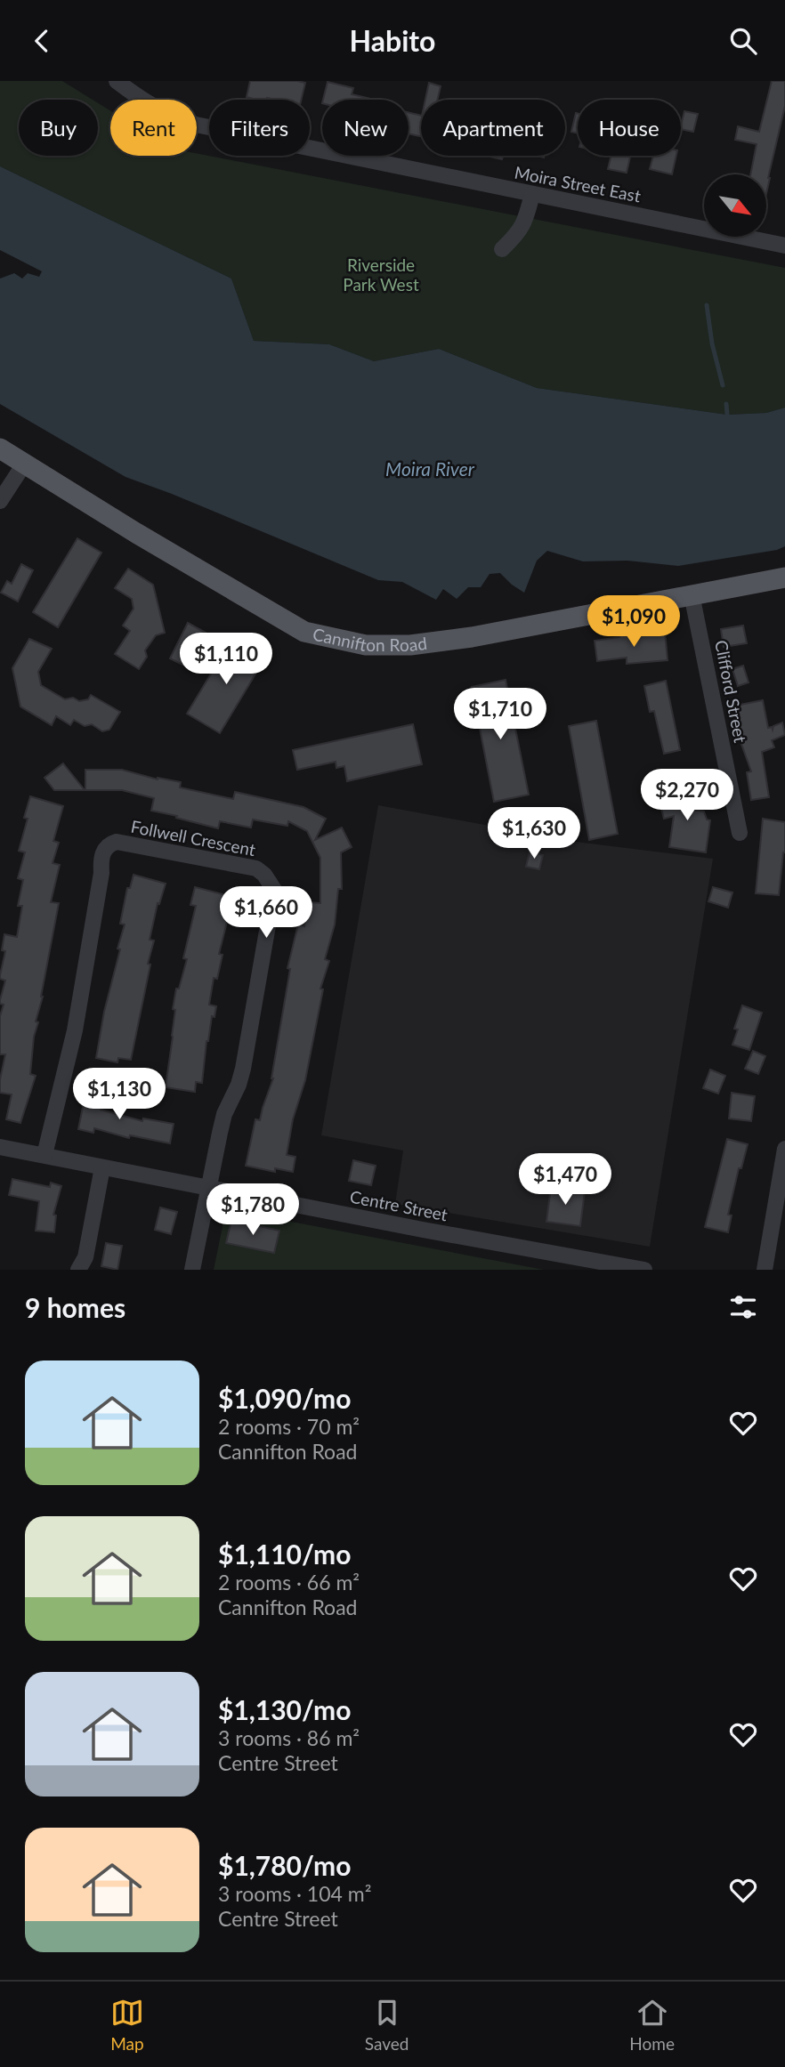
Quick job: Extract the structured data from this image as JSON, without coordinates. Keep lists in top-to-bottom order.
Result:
{
  "streets": {
    "main road": ["Cannifton Road"],
    "street": [
      "Moira Street East",
      "Clifford Street",
      "Follwell Crescent",
      "Centre Street"
    ]
  },
  "crossings": [
    ["Cannifton Road", "Clifford Street"],
    ["Follwell Crescent", "Centre Street"]
  ],
  "water": ["Moira River"],
  "parks": ["Riverside Park West"],
  "north": "bottom right",
  "page": {
    "header": "Habito",
    "chip": [
      "Buy",
      "Rent",
      "Filters",
      "New",
      "Apartment",
      "House"
    ],
    "price": [
      "$1,090",
      "$1,110",
      "$1,710",
      "$2,270",
      "$1,630",
      "$1,660",
      "$1,130",
      "$1,470",
      "$1,780"
    ],
    "heading": "9 homes",
    "list": [
      {
        "name": "$1,090/mo",
        "note": "2 rooms · 70 m² · Cannifton Road"
      },
      {
        "name": "$1,110/mo",
        "note": "2 rooms · 66 m² · Cannifton Road"
      },
      {
        "name": "$1,130/mo",
        "note": "3 rooms · 86 m² · Centre Street"
      },
      {
        "name": "$1,780/mo",
        "note": "3 rooms · 104 m² · Centre Street"
      }
    ],
    "tabs": ["Map", "Saved", "Home"]
  }
}
